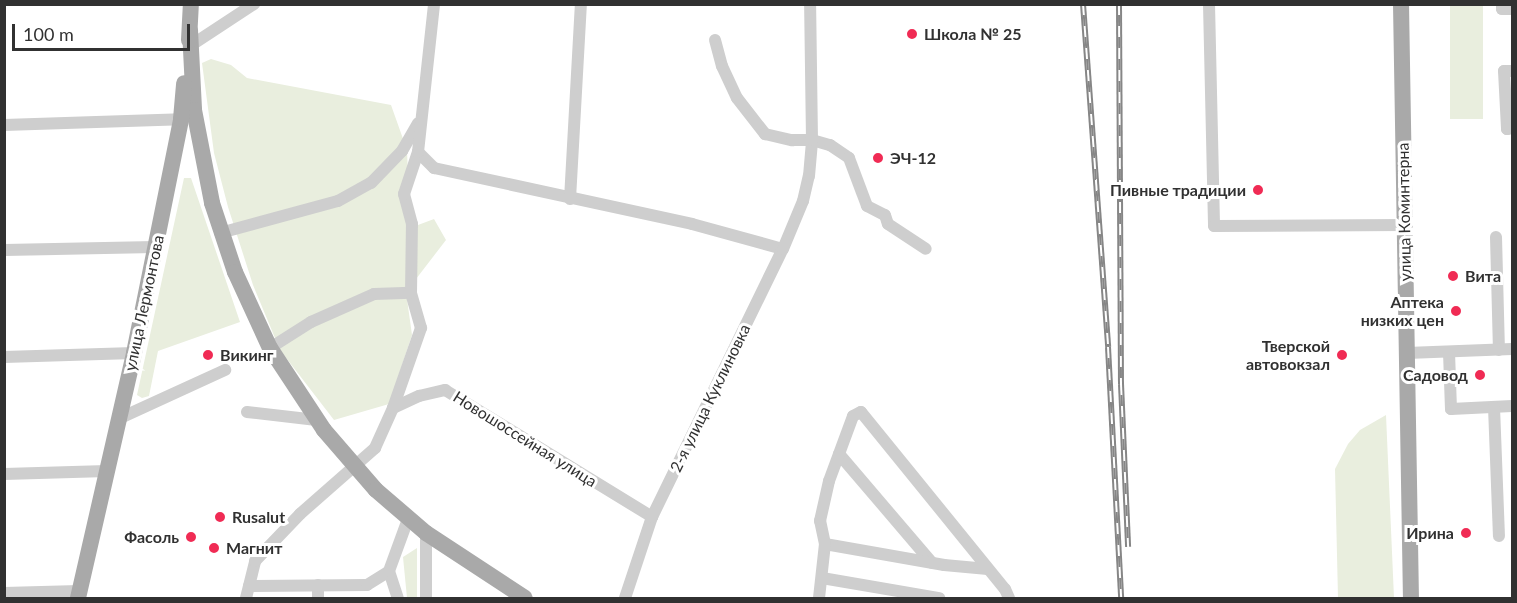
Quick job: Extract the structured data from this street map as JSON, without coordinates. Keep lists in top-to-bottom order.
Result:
{
  "streets": {
    "main road": ["улица Коминтерна", "улица Лермонтова"],
    "street": ["2-я улица Куклиновка", "Новошоссейная улица"]
  },
  "crossings": [
    ["2-я улица Куклиновка", "Новошоссейная улица"]
  ],
  "places": [
    "Школа № 25",
    "ЭЧ-12",
    "Пивные традиции",
    "Вита",
    "Аптека низких цен",
    "Викинг",
    "Тверской автовокзал",
    "Садовод",
    "Rusalut",
    "Ирина",
    "Фасоль",
    "Магнит"
  ],
  "scale_bar": "100 m"
}
